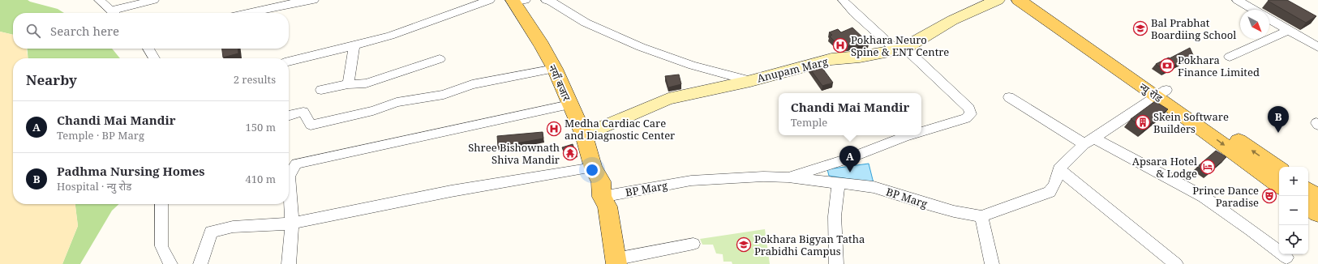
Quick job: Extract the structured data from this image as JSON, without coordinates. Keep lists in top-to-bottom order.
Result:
{
  "streets": {
    "main road": ["Anupam Marg", "नयाँ बजार", "न्यु रोड"],
    "street": ["BP Marg"]
  },
  "crossings": [
    ["Anupam Marg", "नयाँ बजार"],
    ["नयाँ बजार", "BP Marg"],
    ["न्यु रोड", "BP Marg"]
  ],
  "places": {
    "school or university": ["Bal Prabhat Boardiing School", "Pokhara Bigyan Tatha Prabidhi Campus"],
    "hospital": ["Pokhara Neuro Spine & ENT Centre", "Medha Cardiac Care and Diagnostic Center"],
    "bank": ["Pokhara Finance Limited"],
    "building": ["Skein Software Builders"],
    "temple": ["Shree Bishownath Shiva Mandir"],
    "hotel": ["Apsara Hotel & Lodge"],
    "theatre": ["Prince Dance Paradise"]
  },
  "north": "bottom right",
  "page": {
    "search": "Search here",
    "heading": ["Nearby", "2 results"],
    "popup": ["Chandi Mai Mandir", "Temple"],
    "list": [
      {
        "mark": "A",
        "name": "Chandi Mai Mandir",
        "note": "Temple · BP Marg",
        "value": "150 m"
      },
      {
        "mark": "B",
        "name": "Padhma Nursing Homes",
        "note": "Hospital · न्यु रोड",
        "value": "410 m"
      }
    ],
    "pins": ["B", "A"],
    "map_buttons": ["+", "−"]
  }
}
